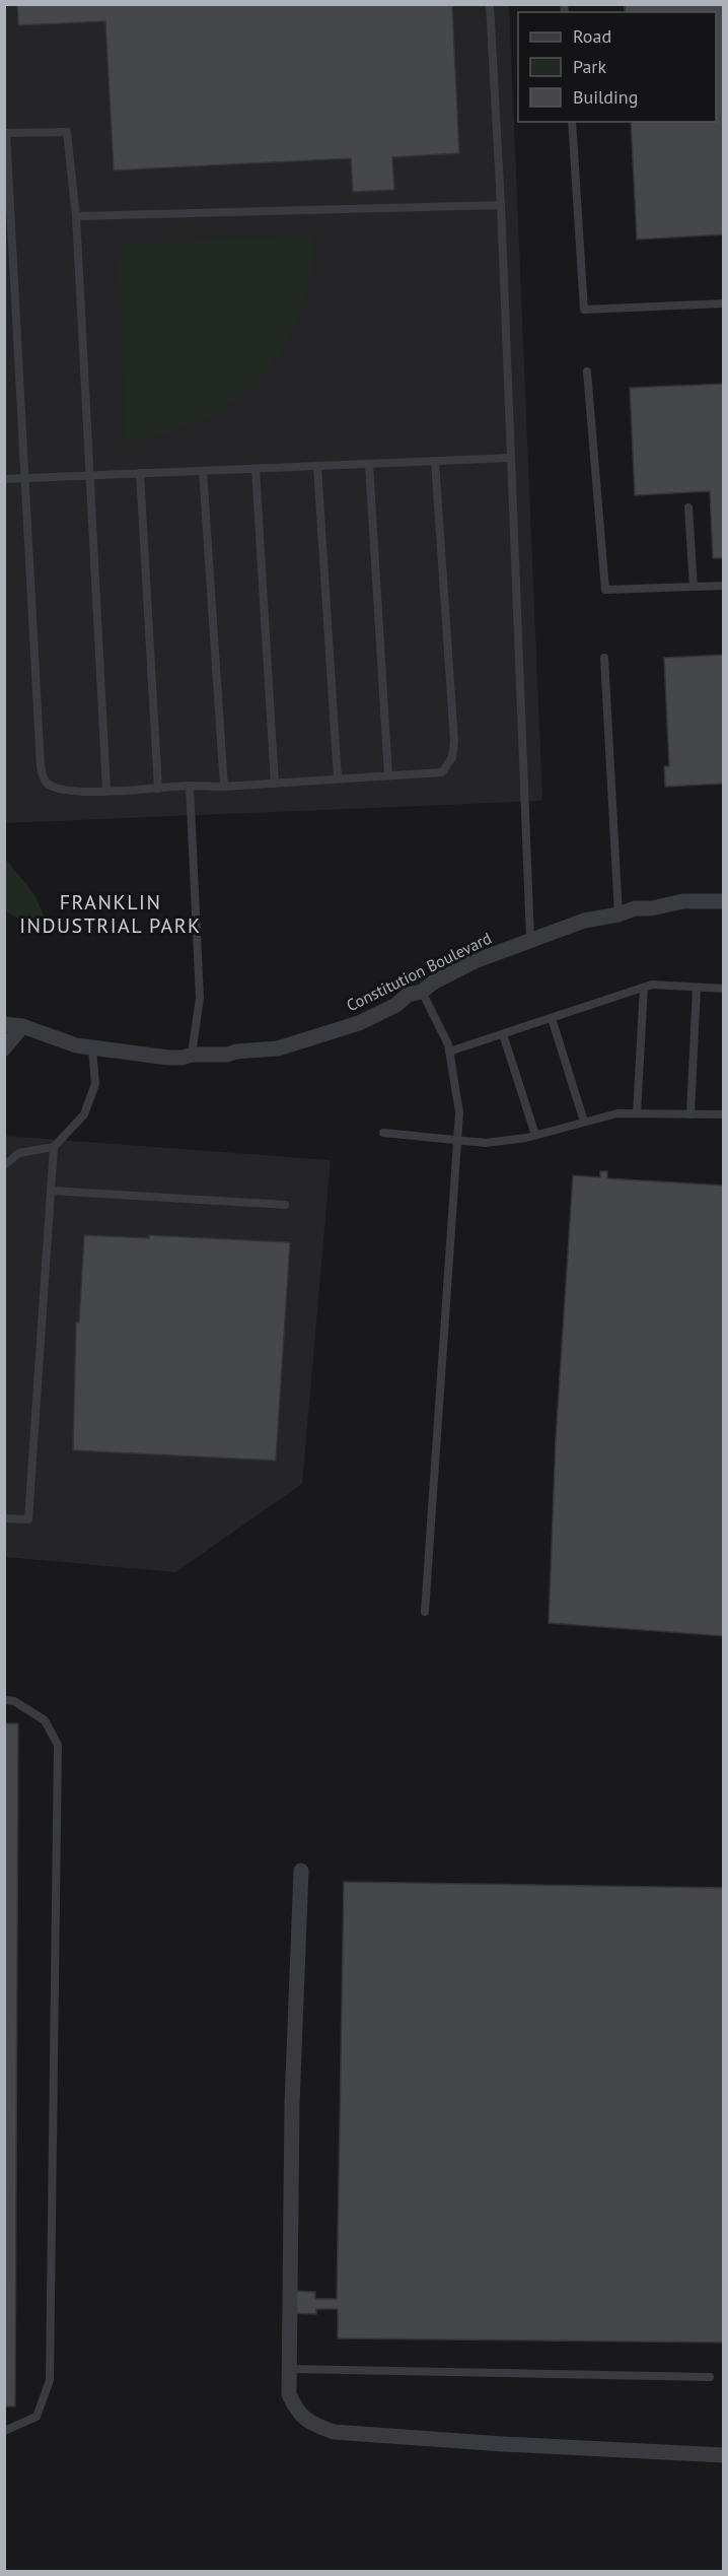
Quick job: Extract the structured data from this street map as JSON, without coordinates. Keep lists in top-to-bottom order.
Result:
{
  "streets": {
    "street": ["Constitution Boulevard"]
  },
  "districts": ["FRANKLIN INDUSTRIAL PARK"],
  "legend": ["Road", "Park", "Building"]
}
